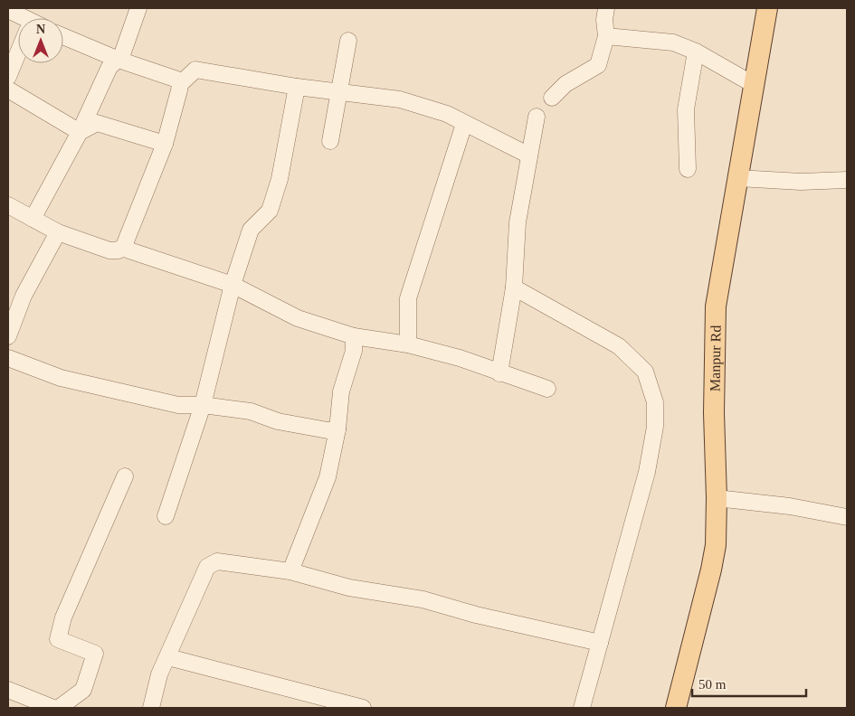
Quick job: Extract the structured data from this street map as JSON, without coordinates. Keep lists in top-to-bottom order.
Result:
{
  "streets": {
    "main road": ["Manpur Rd"]
  },
  "scale_bar": "50 m",
  "north": "top"
}
